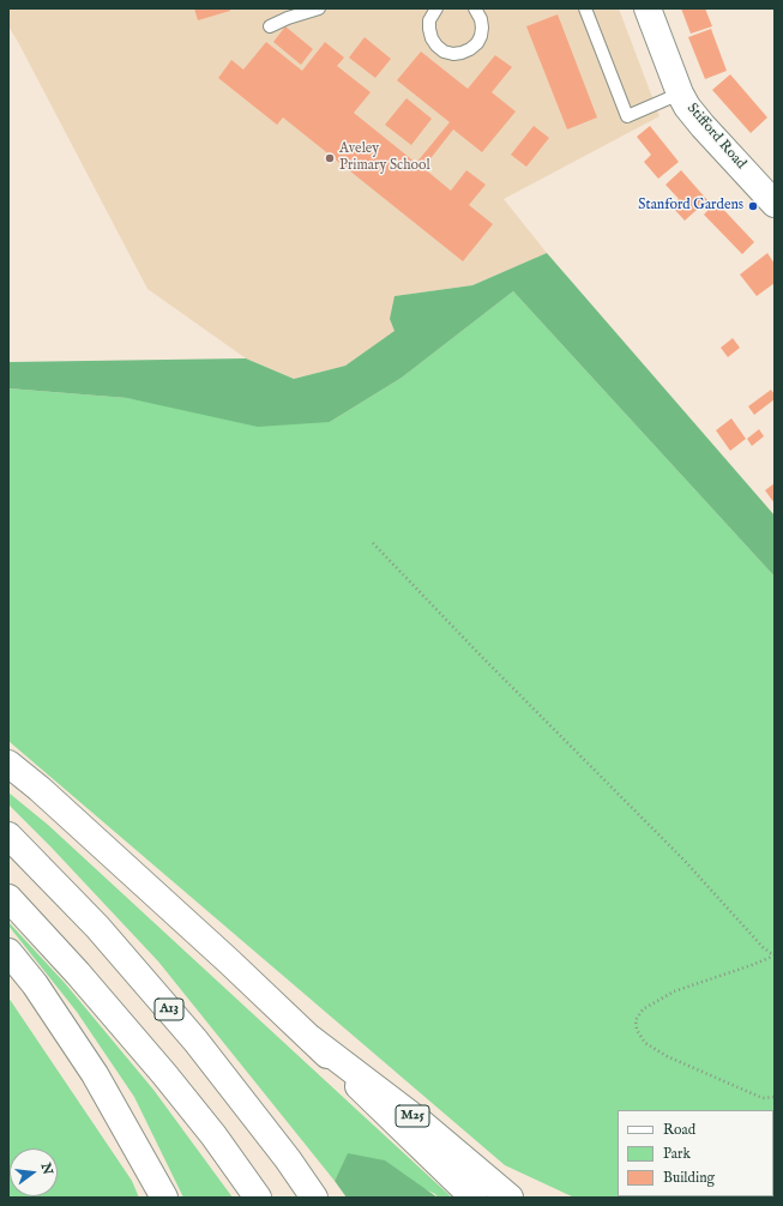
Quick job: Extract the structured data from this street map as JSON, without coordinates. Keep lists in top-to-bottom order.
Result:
{
  "streets": {
    "main road": ["Stifford Road", "A13", "M25"]
  },
  "places": ["Aveley Primary School", "Stanford Gardens"],
  "legend": ["Road", "Park", "Building"],
  "north": "right"
}
